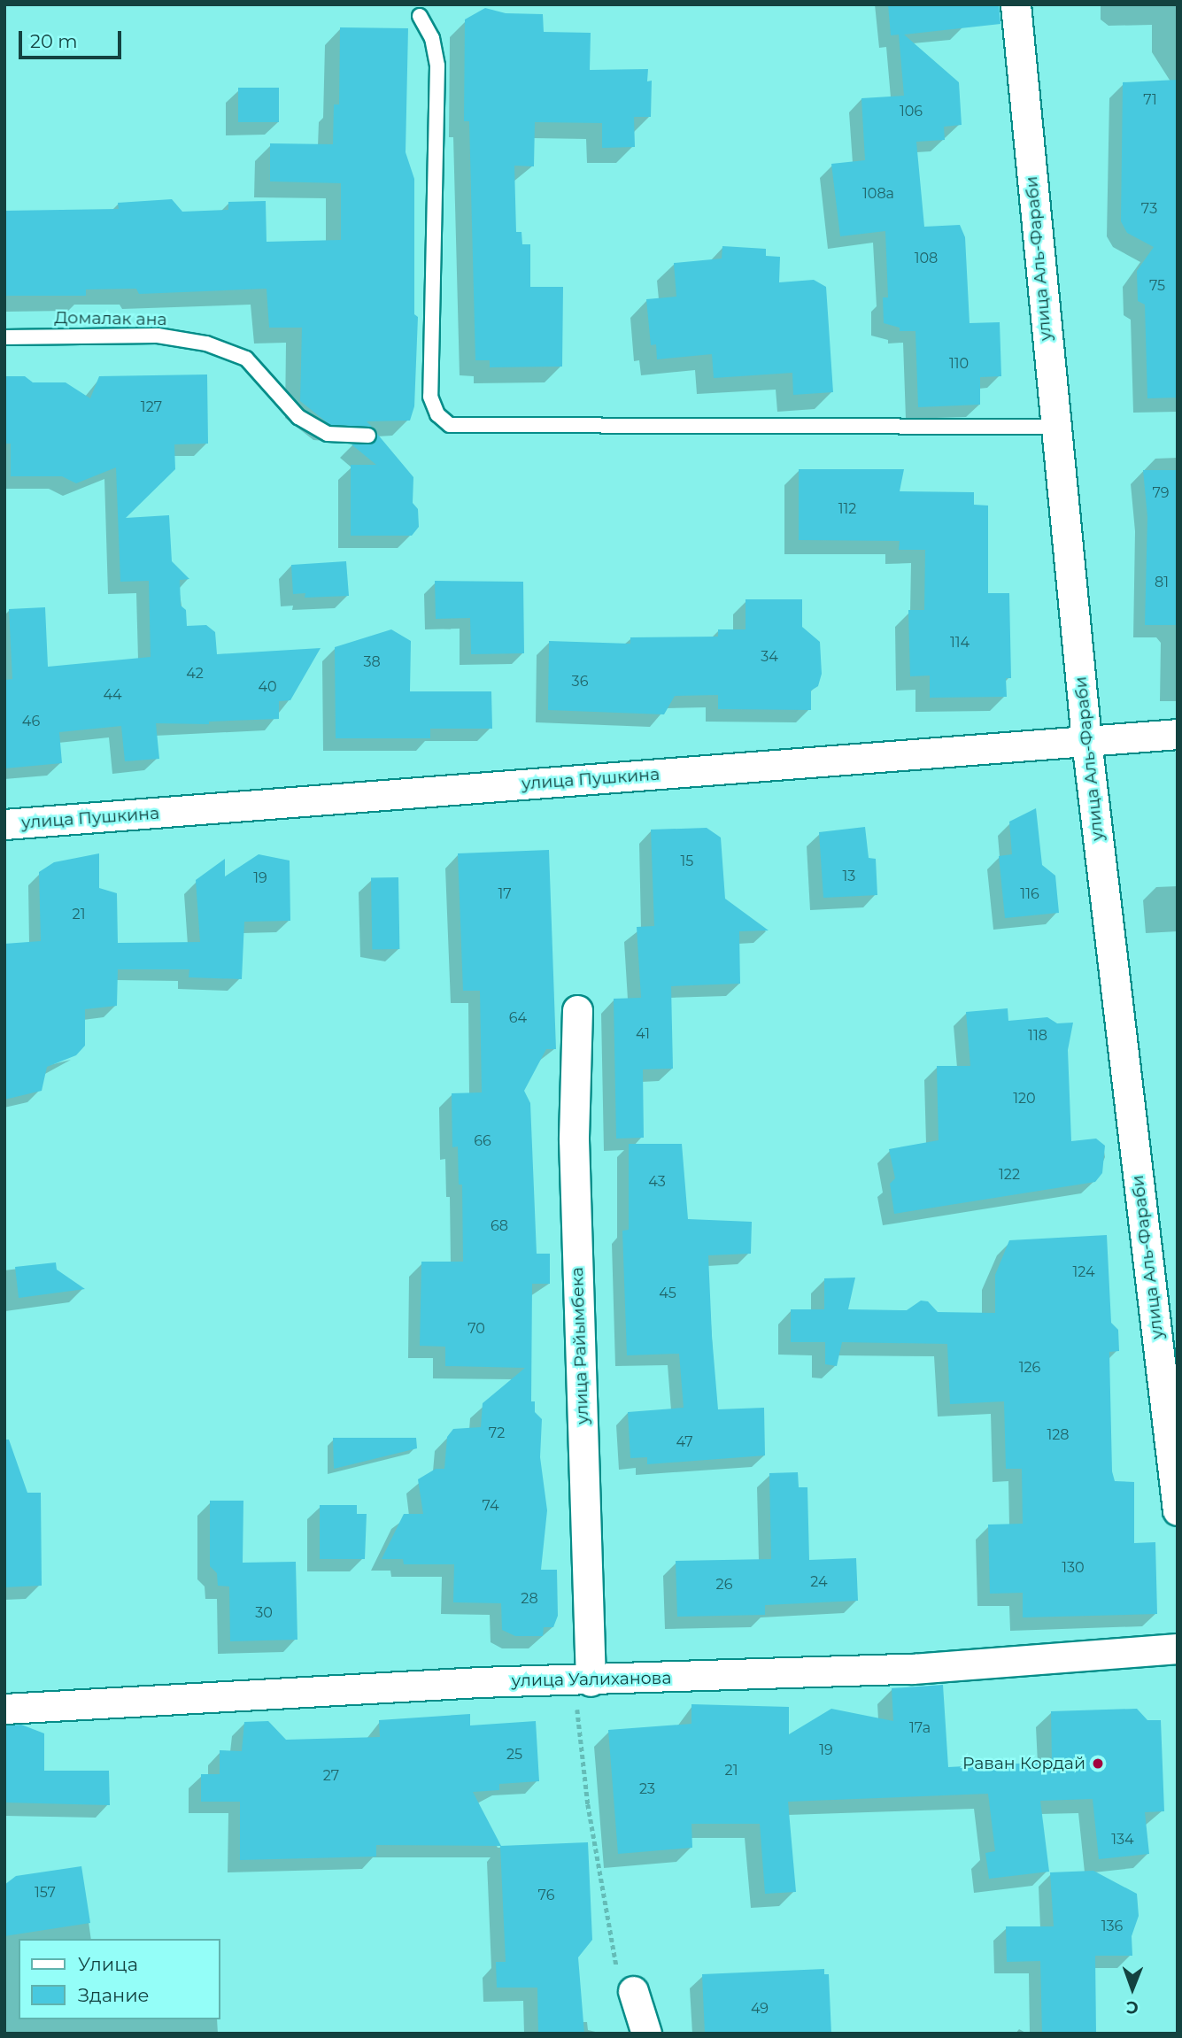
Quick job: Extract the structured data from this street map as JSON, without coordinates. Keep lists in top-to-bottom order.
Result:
{
  "streets": {
    "street": [
      "улица Аль-Фараби",
      "улица Пушкина",
      "улица Райымбека",
      "улица Уалиханова"
    ],
    "lane": ["Домалак ана"]
  },
  "crossings": [
    ["улица Аль-Фараби", "улица Пушкина"],
    ["улица Райымбека", "улица Уалиханова"]
  ],
  "places": ["Раван Кордай"],
  "house_numbers": [
    "71",
    "106",
    "108а",
    "73",
    "108",
    "75",
    "110",
    "127",
    "79",
    "112",
    "81",
    "114",
    "34",
    "38",
    "42",
    "36",
    "40",
    "44",
    "46",
    "15",
    "13",
    "19",
    "17",
    "116",
    "21",
    "64",
    "41",
    "118",
    "120",
    "66",
    "122",
    "43",
    "68",
    "124",
    "45",
    "70",
    "126",
    "72",
    "128",
    "47",
    "74",
    "130",
    "24",
    "26",
    "28",
    "30",
    "17а",
    "19",
    "25",
    "21",
    "27",
    "23",
    "134",
    "157",
    "76",
    "136",
    "49"
  ],
  "legend": ["Улица", "Здание"],
  "scale_bar": "20 m",
  "north": "bottom"
}
